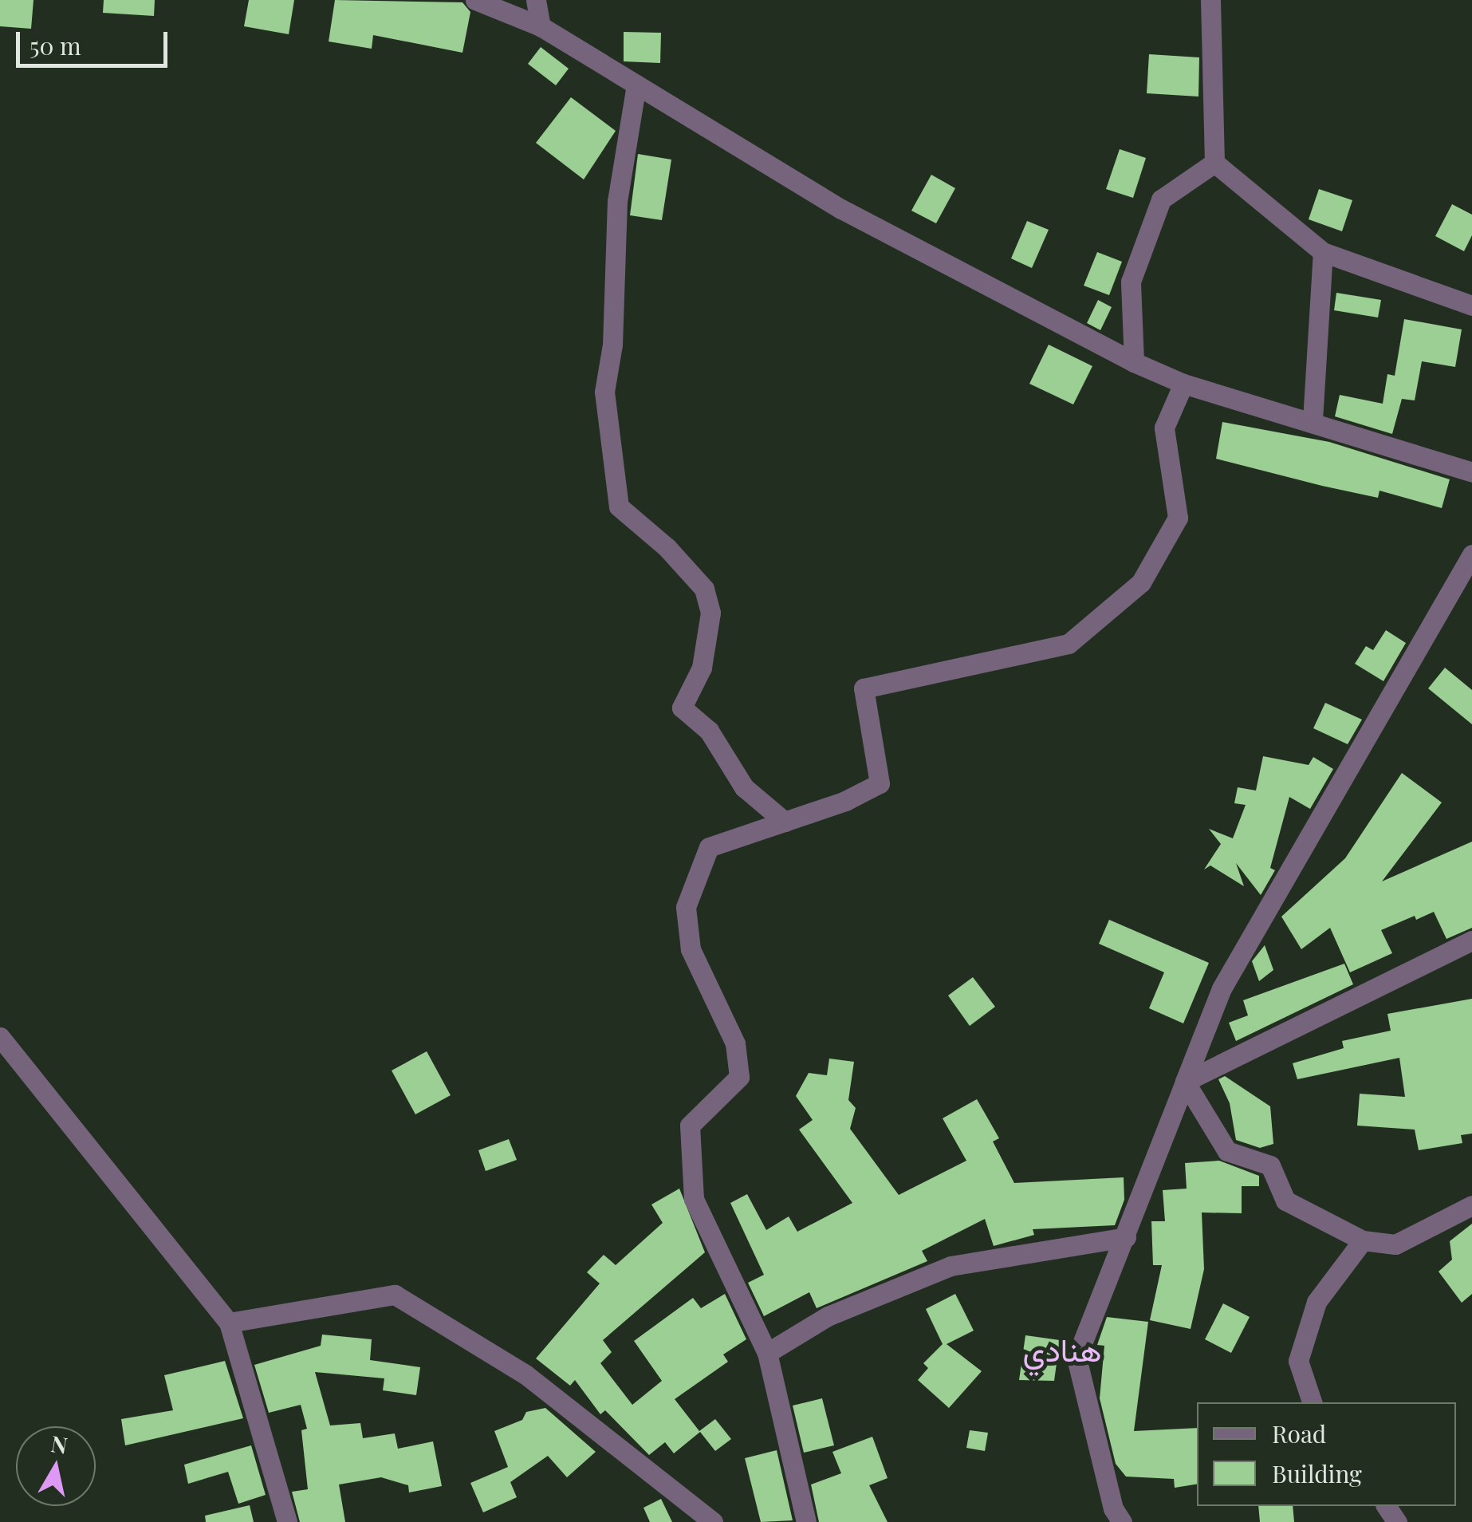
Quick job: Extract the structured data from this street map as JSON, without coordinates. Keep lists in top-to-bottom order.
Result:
{
  "districts": ["هنادي"],
  "legend": ["Road", "Building"],
  "scale_bar": "50 m",
  "north": "top"
}
